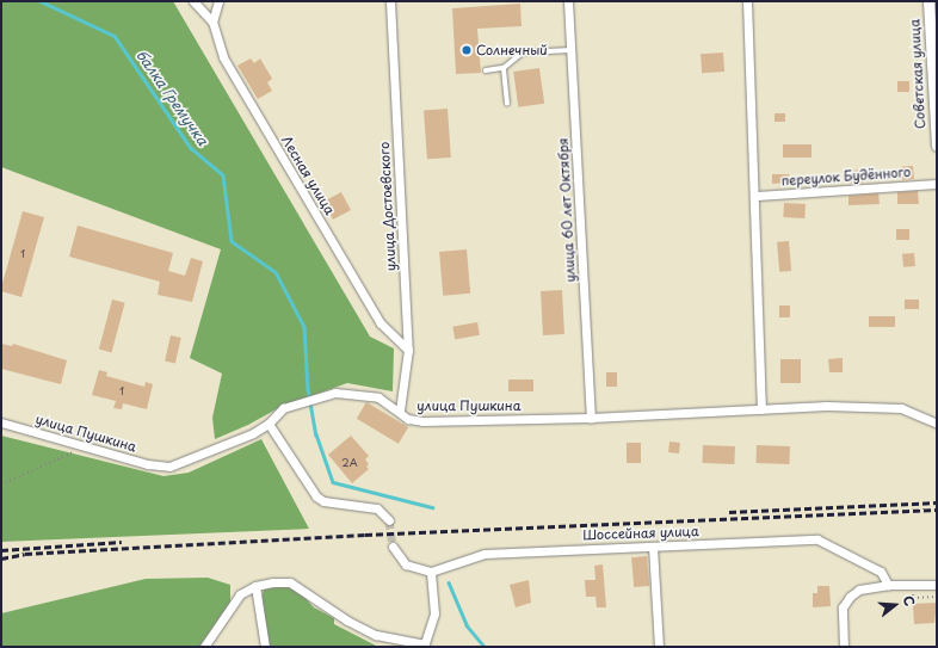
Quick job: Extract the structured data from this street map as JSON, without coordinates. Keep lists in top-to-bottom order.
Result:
{
  "streets": {
    "street": [
      "Советская улица",
      "Лесная улица",
      "переулок Будённого",
      "улица Достоевского",
      "улица 60 лет Октября",
      "улица Пушкина",
      "Шоссейная улица"
    ]
  },
  "crossings": [
    ["Лесная улица", "улица Достоевского"],
    ["улица Достоевского", "улица Пушкина"],
    ["улица 60 лет Октября", "улица Пушкина"]
  ],
  "water": ["балка Гремучка"],
  "places": ["Солнечный"],
  "house_numbers": ["1", "1", "2А"],
  "north": "right"
}
